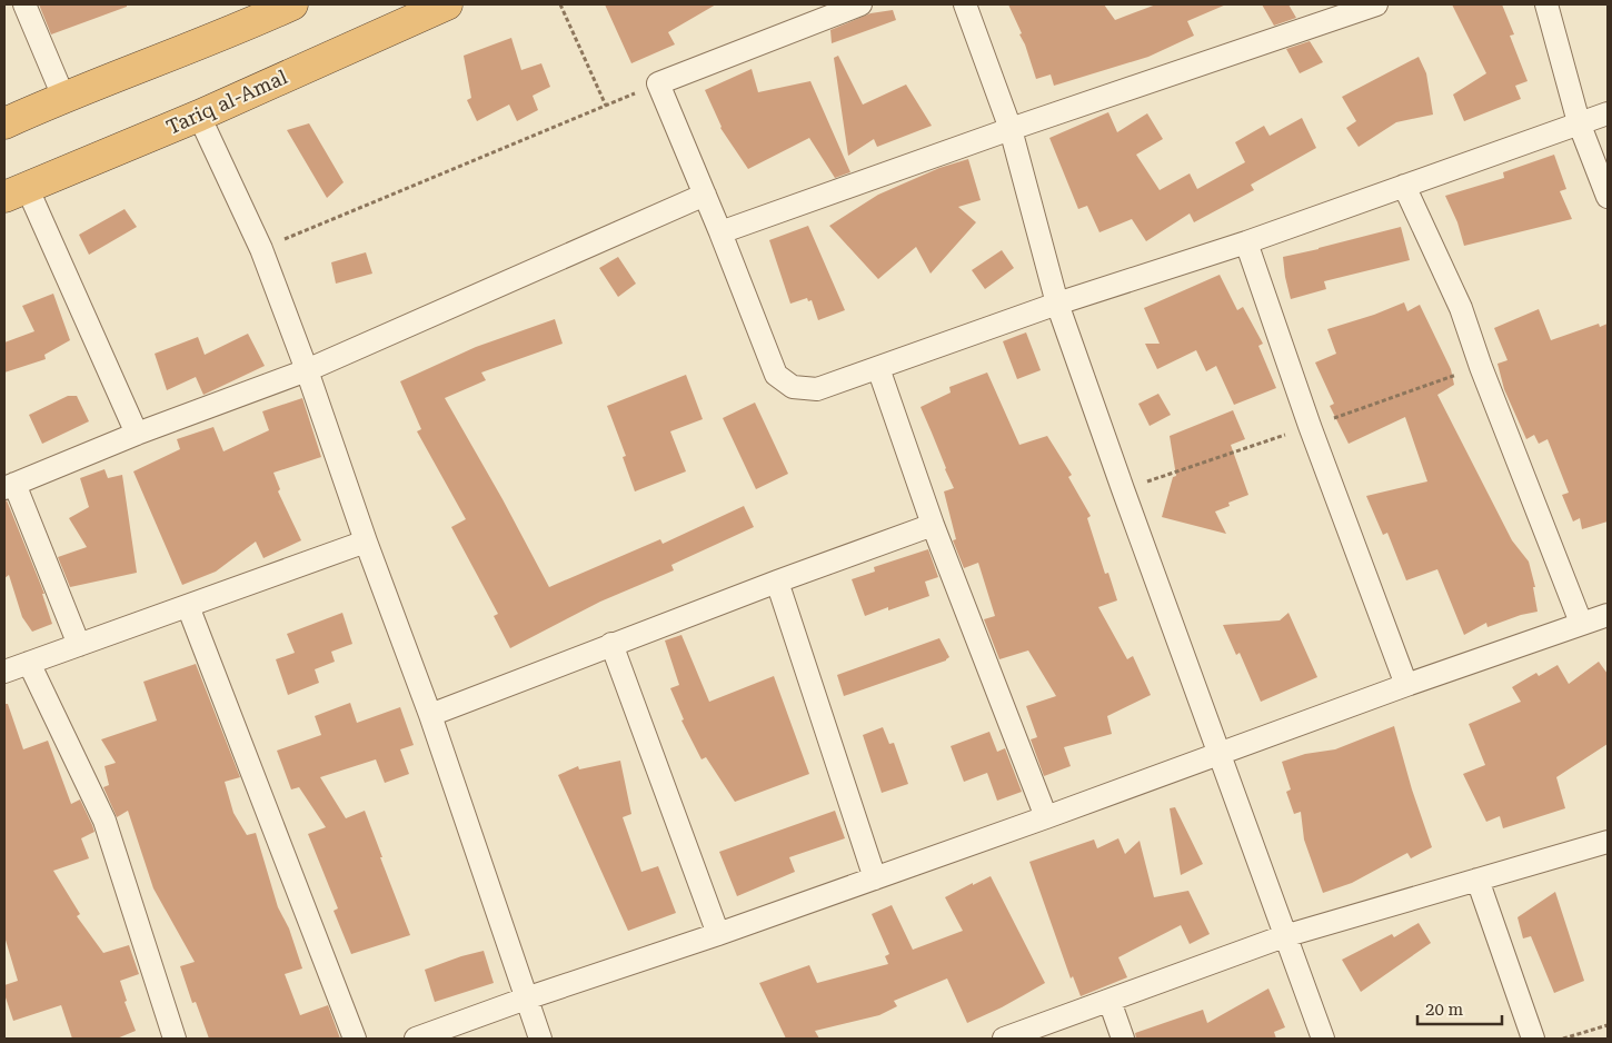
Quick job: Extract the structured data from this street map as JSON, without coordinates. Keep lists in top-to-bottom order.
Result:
{
  "streets": {
    "highway": ["Tariq al-Amal"]
  },
  "scale_bar": "20 m"
}
